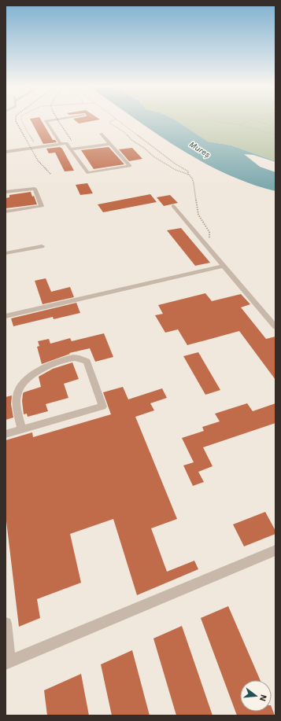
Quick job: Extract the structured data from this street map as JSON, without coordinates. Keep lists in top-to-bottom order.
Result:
{
  "water": ["Mureș"],
  "north": "right"
}
